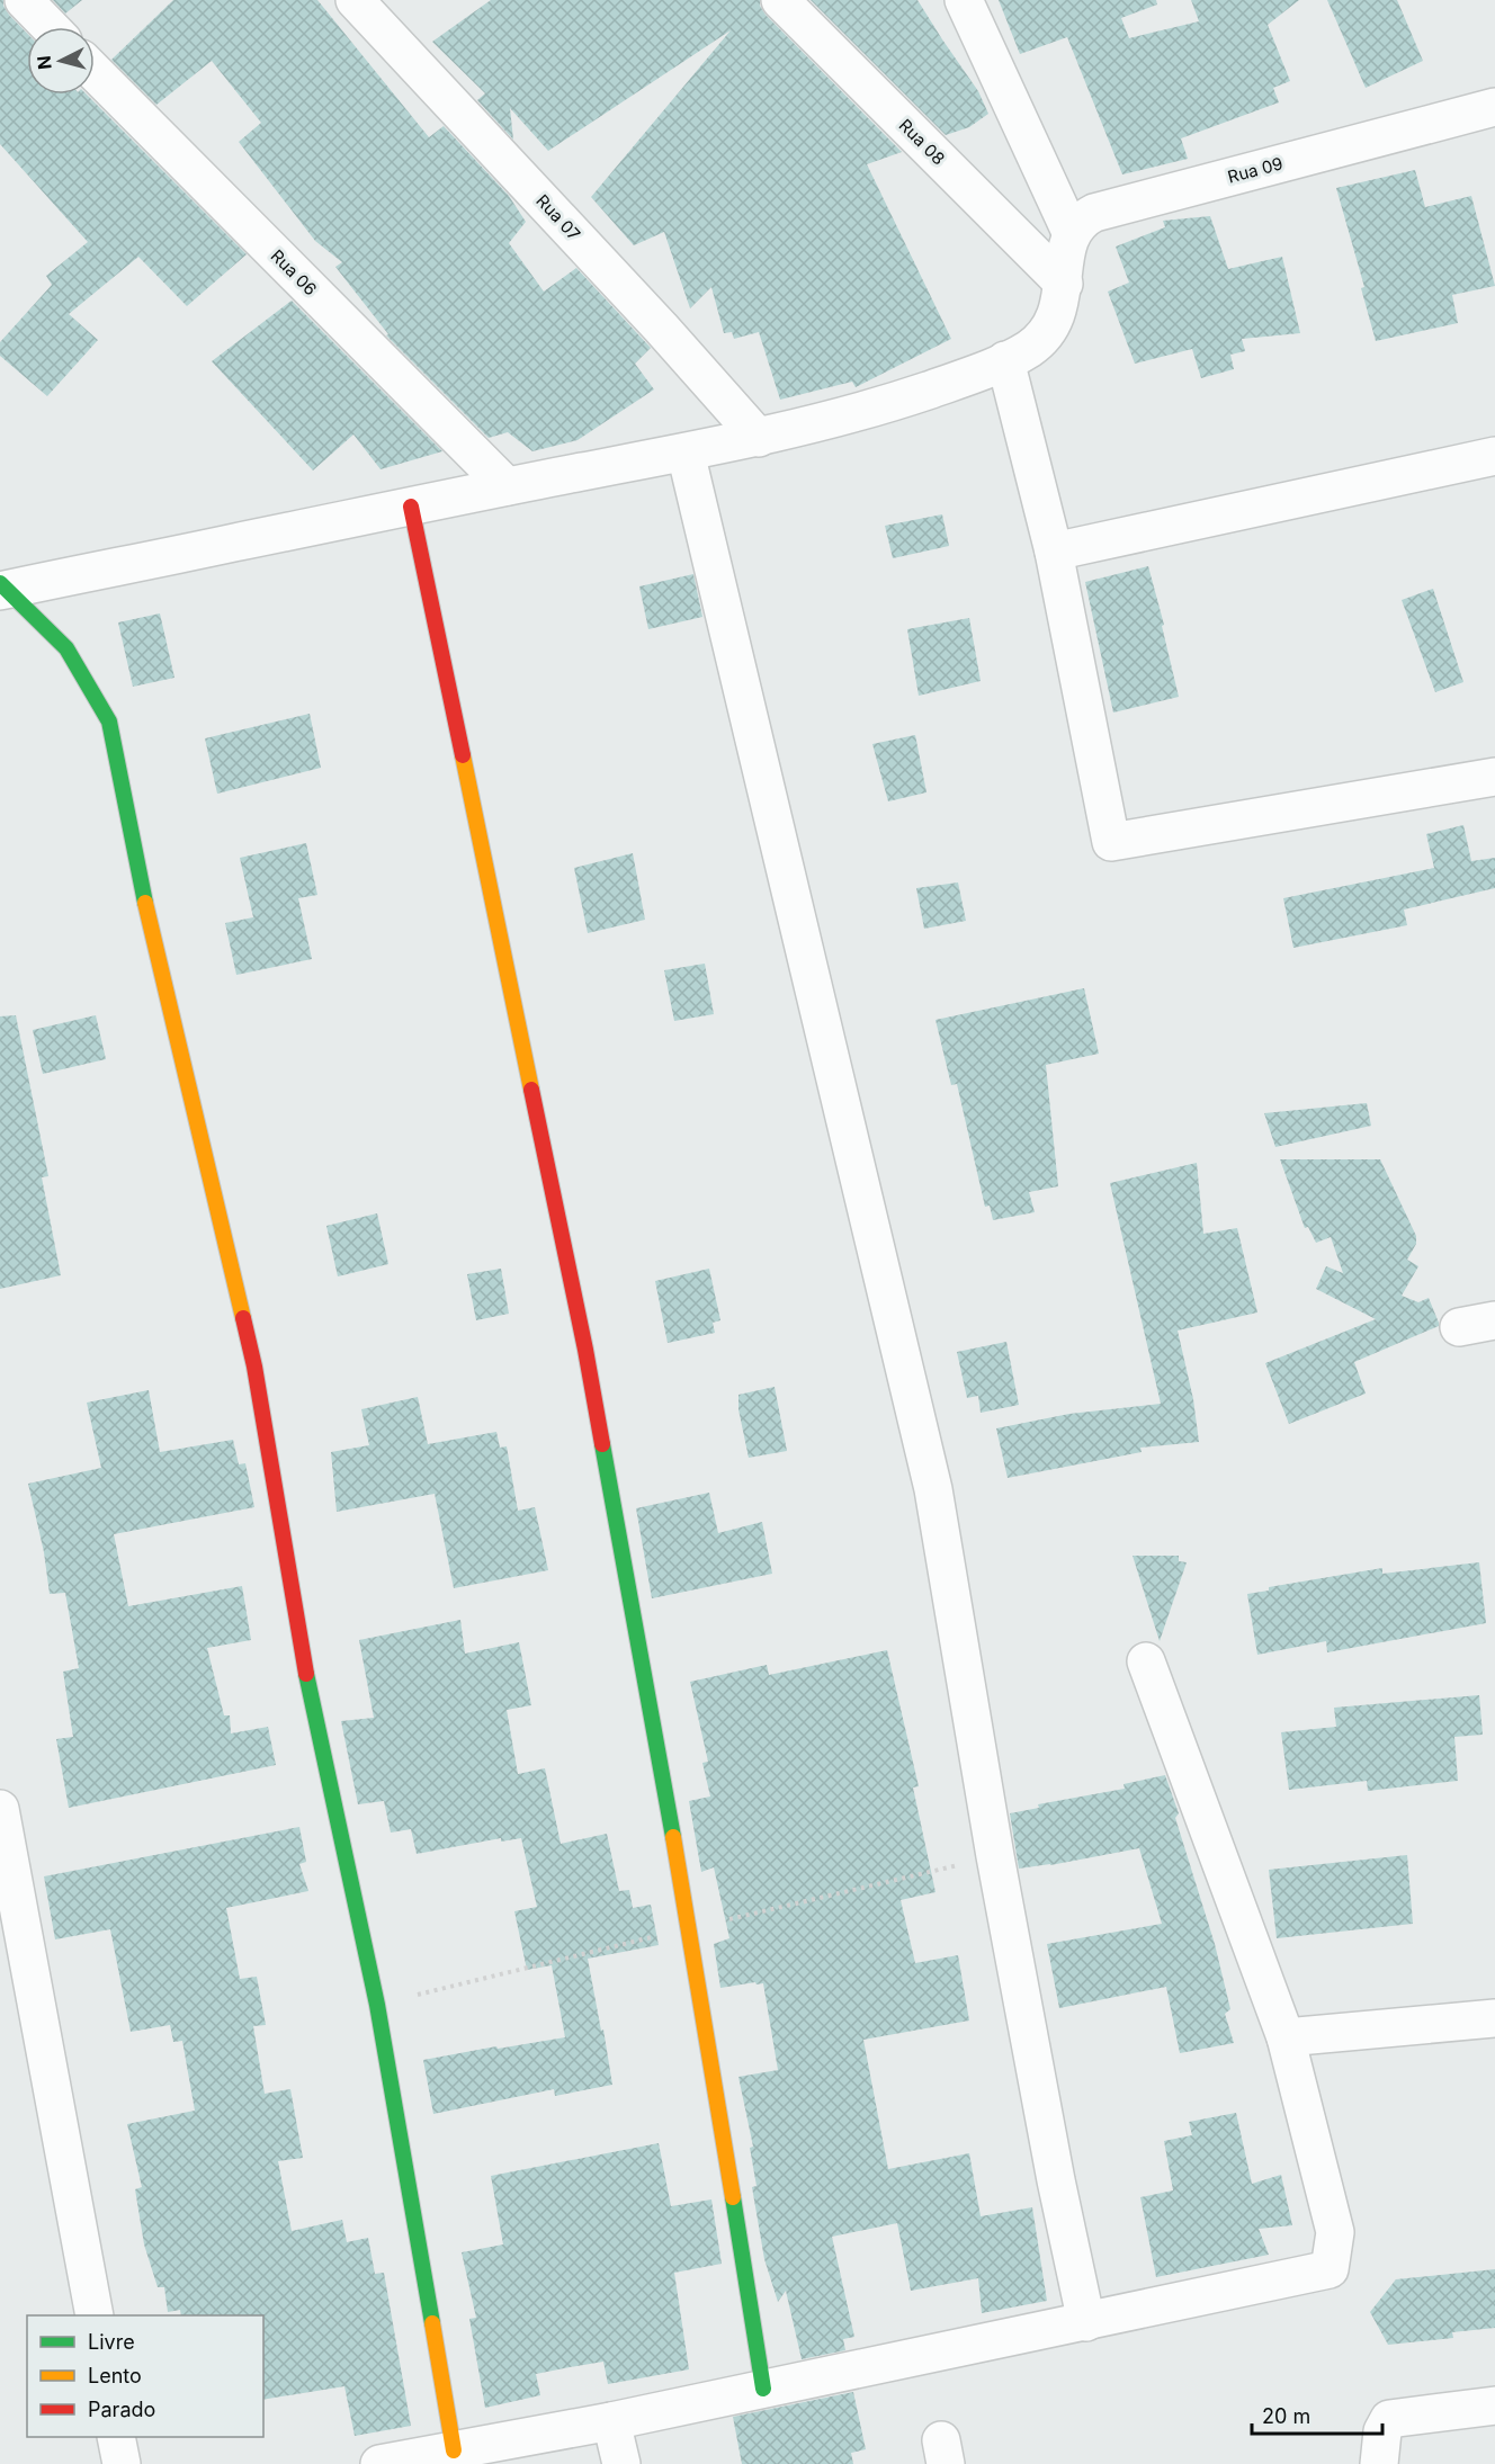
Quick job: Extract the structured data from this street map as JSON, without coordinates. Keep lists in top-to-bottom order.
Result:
{
  "streets": {
    "street": [
      "Rua 08",
      "Rua 09",
      "Rua 07",
      "Rua 06"
    ]
  },
  "legend": ["Livre", "Lento", "Parado"],
  "scale_bar": "20 m",
  "north": "left"
}
